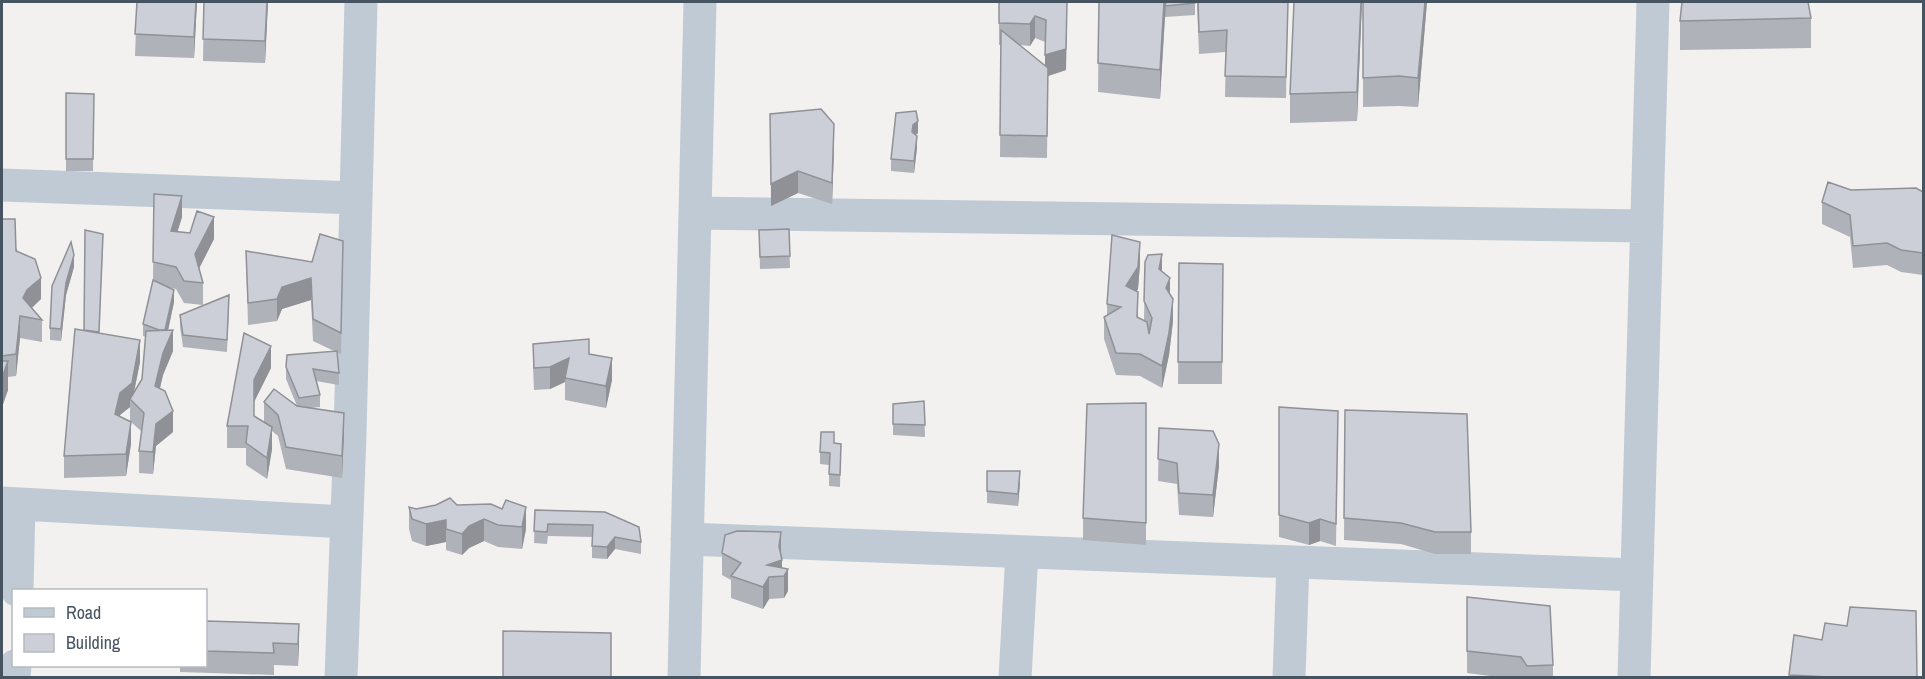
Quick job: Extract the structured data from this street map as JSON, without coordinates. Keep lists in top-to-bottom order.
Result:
{
  "legend": ["Road", "Building"]
}
